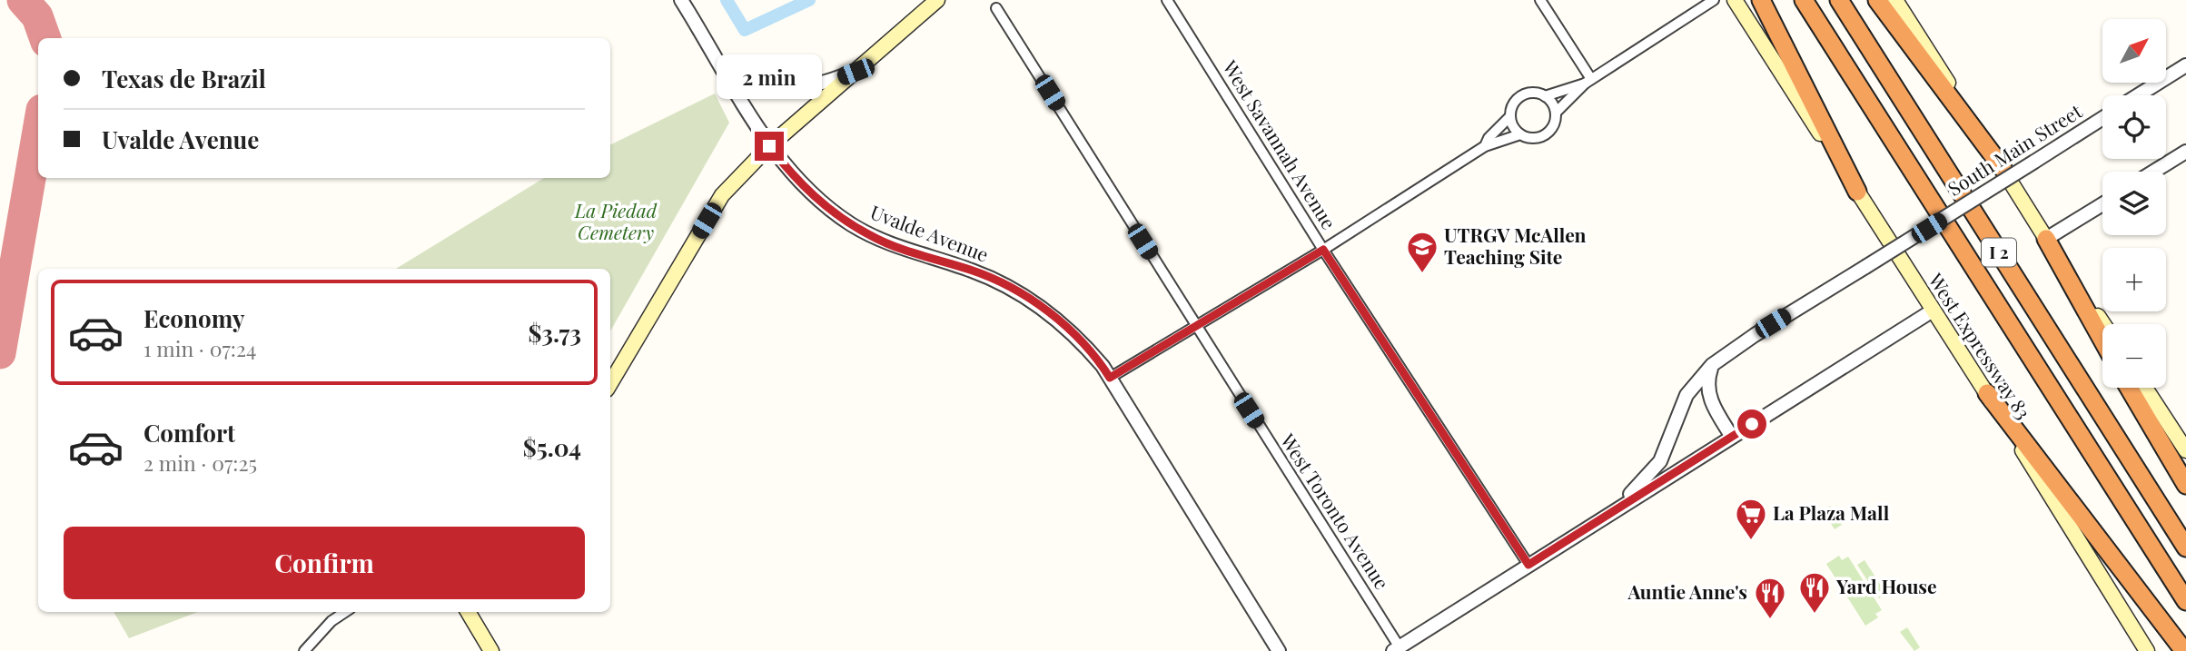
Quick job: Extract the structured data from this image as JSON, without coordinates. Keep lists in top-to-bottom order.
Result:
{
  "streets": {
    "highway": ["I 2"],
    "main road": ["West Expressway 83"],
    "street": [
      "West Savannah Avenue",
      "South Main Street",
      "Uvalde Avenue",
      "West Toronto Avenue"
    ]
  },
  "crossings": [
    ["West Savannah Avenue", "South Main Street"],
    ["South Main Street", "West Expressway 83"],
    ["South Main Street", "West Toronto Avenue"]
  ],
  "parks": ["La Piedad Cemetery"],
  "places": {
    "school or university": ["UTRGV McAllen Teaching Site"],
    "supermarket": ["La Plaza Mall"],
    "restaurant": ["Yard House", "Auntie Anne's"]
  },
  "north": "top right",
  "page": {
    "map_buttons": ["+", "−"],
    "banner": ["Texas de Brazil", "Uvalde Avenue"],
    "bubble": "2 min",
    "list": [
      {
        "name": "Economy",
        "note": "1 min · 07:24",
        "value": "$3.73"
      },
      {
        "name": "Comfort",
        "note": "2 min · 07:25",
        "value": "$5.04"
      }
    ],
    "buttons": "Confirm"
  }
}
